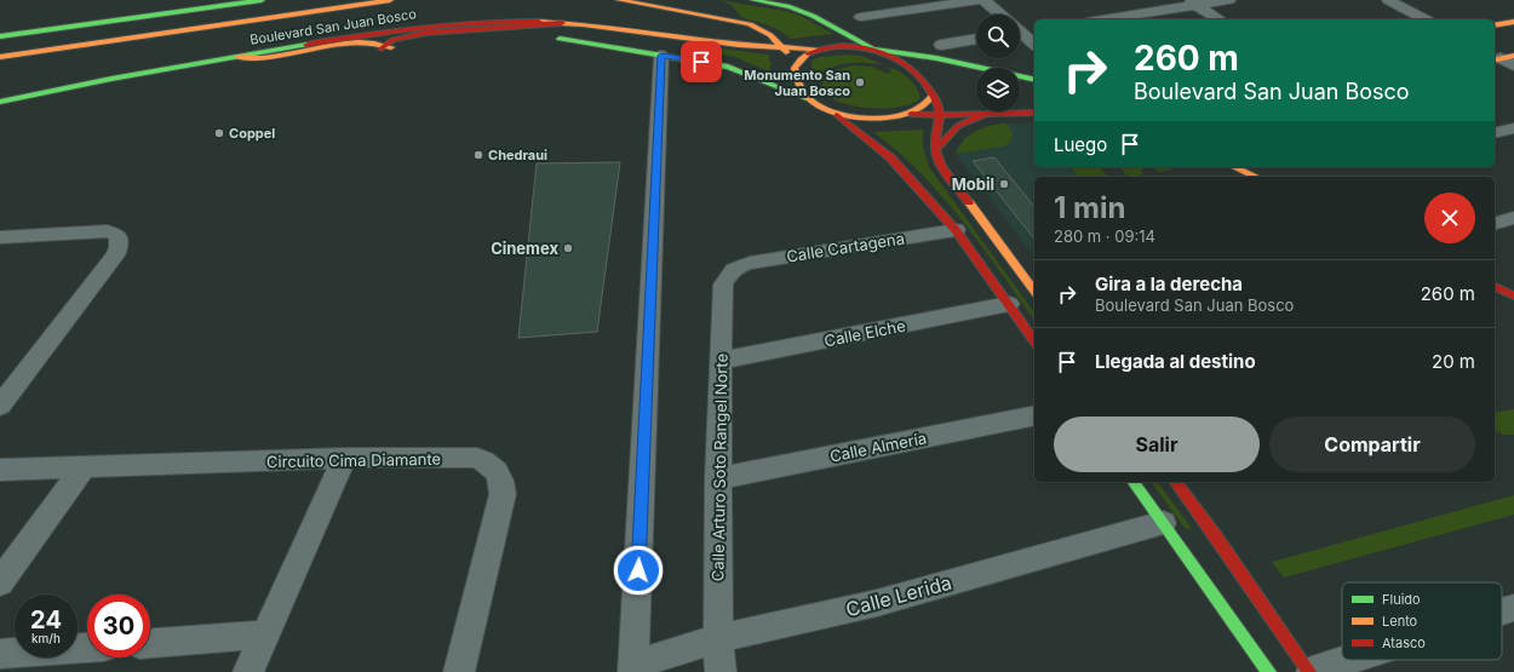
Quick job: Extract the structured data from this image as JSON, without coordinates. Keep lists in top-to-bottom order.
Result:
{
  "streets": {
    "main road": ["Boulevard San Juan Bosco"],
    "street": [
      "Calle Cartagena",
      "Calle Elche",
      "Calle Almería",
      "Circuito Cima Diamante",
      "Calle Arturo Soto Rangel Norte",
      "Calle Lerida"
    ]
  },
  "crossings": [
    ["Calle Cartagena", "Calle Arturo Soto Rangel Norte"],
    ["Calle Elche", "Calle Arturo Soto Rangel Norte"],
    ["Calle Almería", "Calle Arturo Soto Rangel Norte"],
    ["Calle Arturo Soto Rangel Norte", "Calle Lerida"]
  ],
  "places": [
    "Monumento San Juan Bosco",
    "Coppel",
    "Chedraui",
    "Mobil",
    "Cinemex"
  ],
  "legend": ["Fluido", "Lento", "Atasco"],
  "page": {
    "turn": ["260 m", "Boulevard San Juan Bosco"],
    "then": "Luego",
    "heading": ["1 min", "280 m · 09:14"],
    "list": [
      {
        "name": "Gira a la derecha",
        "note": "Boulevard San Juan Bosco",
        "value": "260 m"
      },
      {
        "name": "Llegada al destino",
        "value": "20 m"
      }
    ],
    "buttons": ["Salir", "Compartir"],
    "speed": "24 km/h",
    "limit": "30"
  }
}
